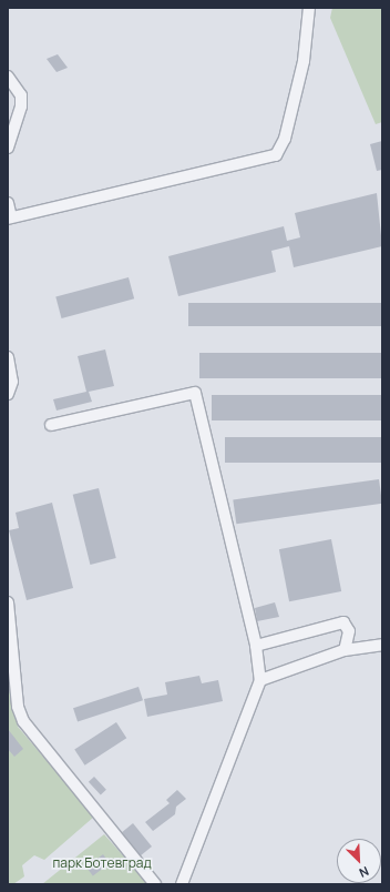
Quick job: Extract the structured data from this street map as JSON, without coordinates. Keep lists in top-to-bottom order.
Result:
{
  "parks": ["парк Ботевград"],
  "north": "bottom right"
}
